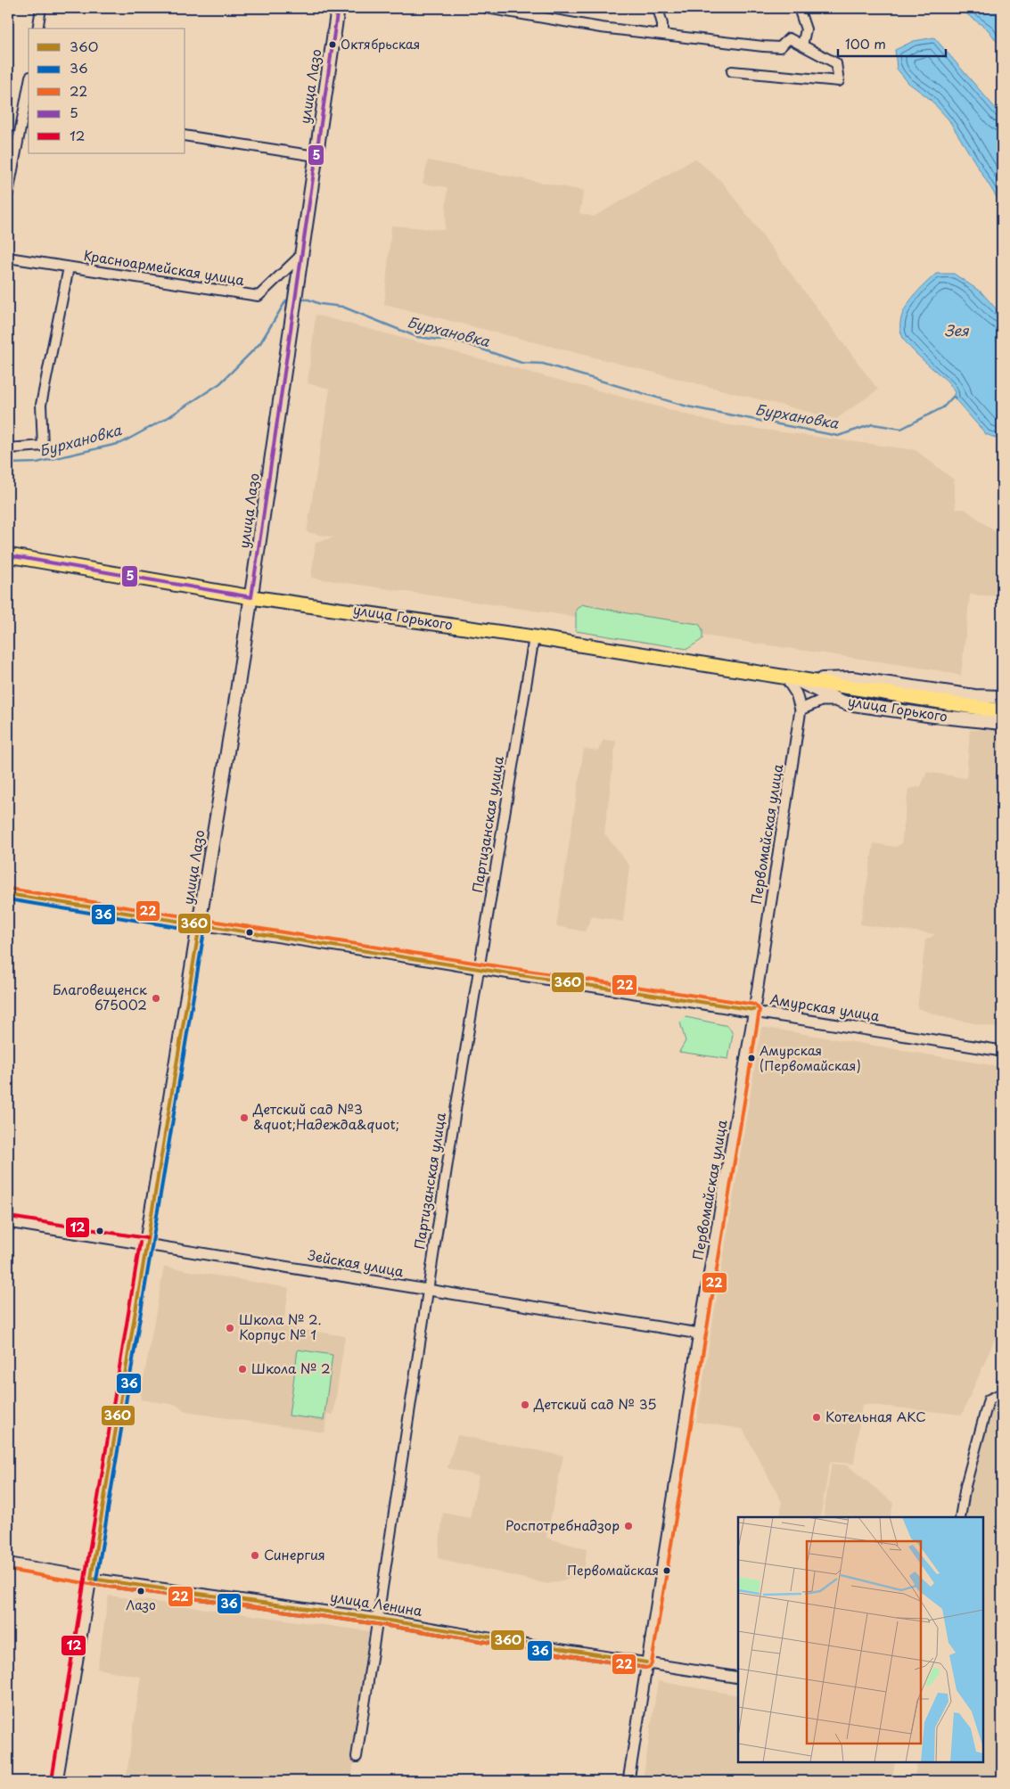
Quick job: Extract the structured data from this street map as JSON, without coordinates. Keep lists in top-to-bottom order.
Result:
{
  "streets": {
    "main road": ["улица Лазо", "улица Горького", "улица Ленина"],
    "street": [
      "Красноармейская улица",
      "Партизанская улица",
      "Первомайская улица",
      "Амурская улица",
      "Зейская улица"
    ]
  },
  "crossings": [
    ["улица Лазо", "Красноармейская улица"],
    ["улица Лазо", "улица Горького"],
    ["улица Лазо", "Амурская улица"],
    ["улица Лазо", "Зейская улица"],
    ["улица Лазо", "улица Ленина"],
    ["улица Горького", "Партизанская улица"],
    ["Партизанская улица", "Амурская улица"],
    ["Партизанская улица", "Зейская улица"],
    ["Партизанская улица", "улица Ленина"],
    ["Первомайская улица", "Амурская улица"],
    ["Первомайская улица", "Зейская улица"],
    ["Первомайская улица", "улица Ленина"]
  ],
  "water": ["Зея", "Бурхановка"],
  "places": [
    "Октябрьская",
    "Благовещенск 675002",
    "Амурская (Первомайская)",
    "Детский сад №3 &quot;Надежда&quot;",
    "Школа № 2. Корпус № 1",
    "Школа № 2",
    "Детский сад № 35",
    "Котельная АКС",
    "Роспотребнадзор",
    "Синергия",
    "Первомайская",
    "Лазо"
  ],
  "lines": [
    "transit line 5",
    "transit line 22",
    "transit line 36О",
    "transit line 36",
    "transit line 12"
  ],
  "legend": [
    "36О",
    "36",
    "22",
    "5",
    "12"
  ],
  "scale_bar": "100 m"
}
